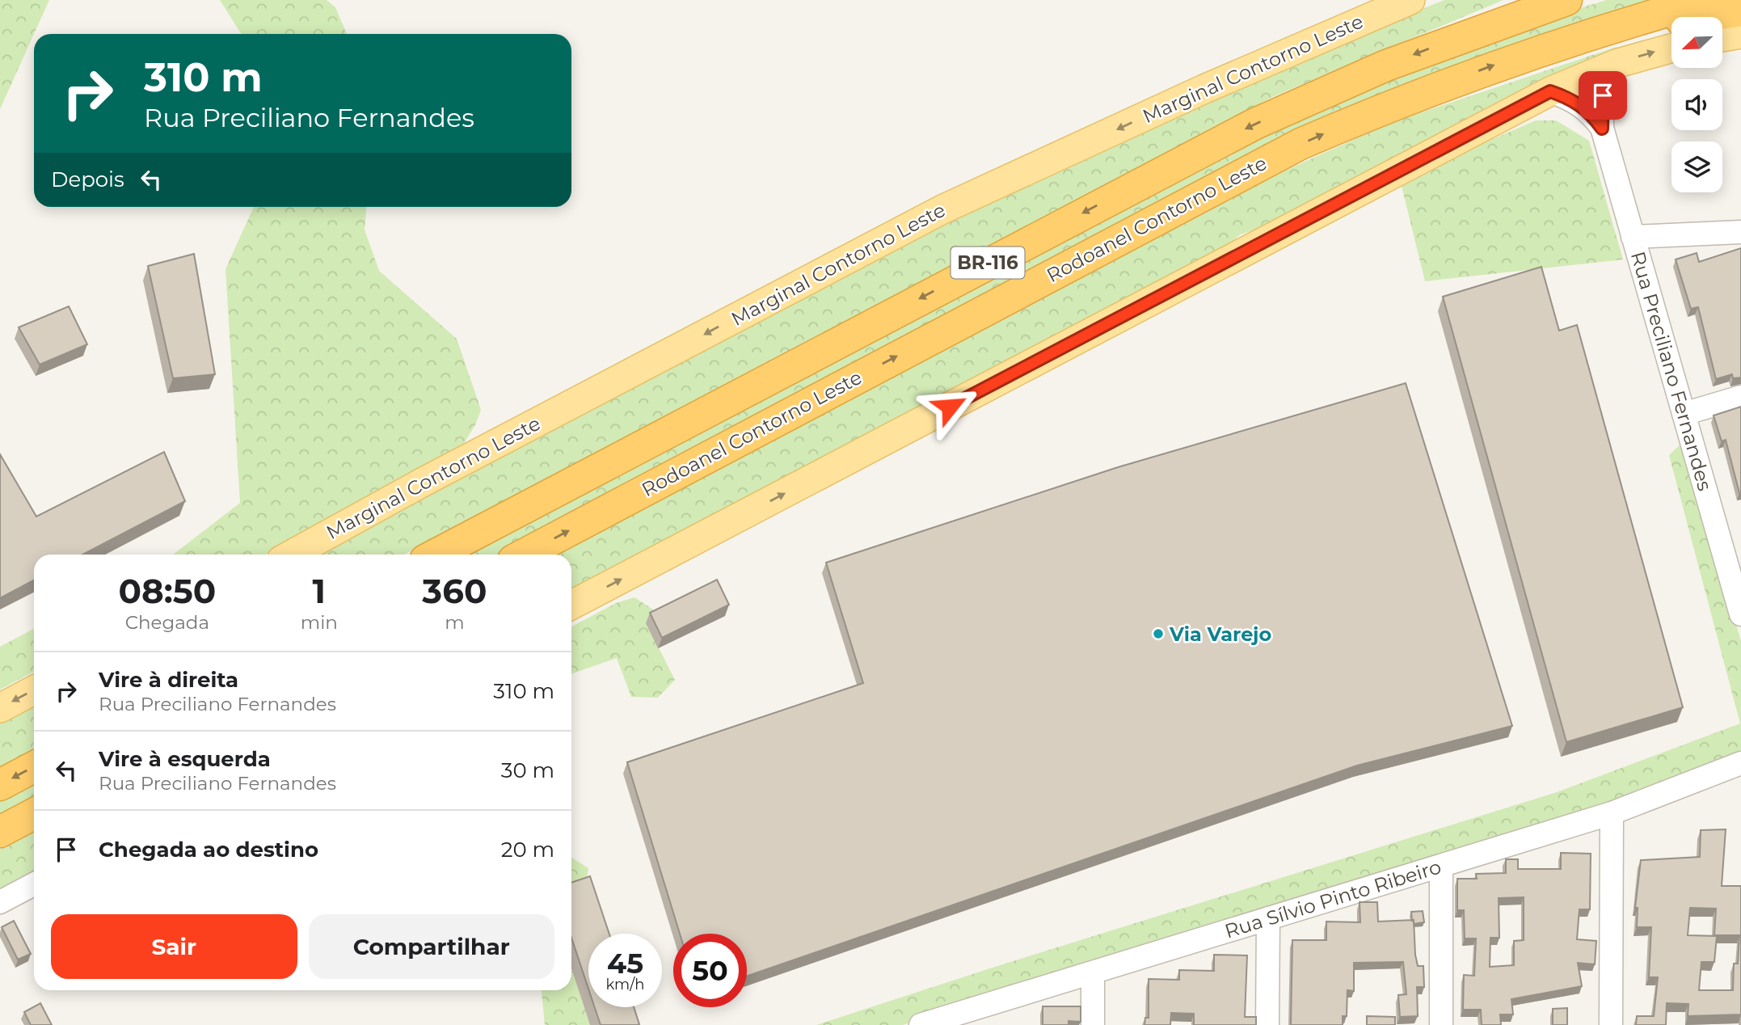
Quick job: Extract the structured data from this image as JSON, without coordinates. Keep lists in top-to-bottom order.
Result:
{
  "streets": {
    "highway": ["Rodoanel Contorno Leste", "BR-116"],
    "main road": ["Marginal Contorno Leste"],
    "street": ["Rua Preciliano Fernandes", "Rua Sílvio Pinto Ribeiro"]
  },
  "places": ["Via Varejo"],
  "north": "bottom left",
  "page": {
    "turn": ["310 m", "Rua Preciliano Fernandes"],
    "then": "Depois",
    "eta": [
      "08:50",
      "Chegada",
      "1",
      "min",
      "360",
      "m"
    ],
    "list": [
      {
        "name": "Vire à direita",
        "note": "Rua Preciliano Fernandes",
        "value": "310 m"
      },
      {
        "name": "Vire à esquerda",
        "note": "Rua Preciliano Fernandes",
        "value": "30 m"
      },
      {
        "name": "Chegada ao destino",
        "value": "20 m"
      }
    ],
    "buttons": ["Sair", "Compartilhar"],
    "speed": "45 km/h",
    "limit": "50"
  }
}
